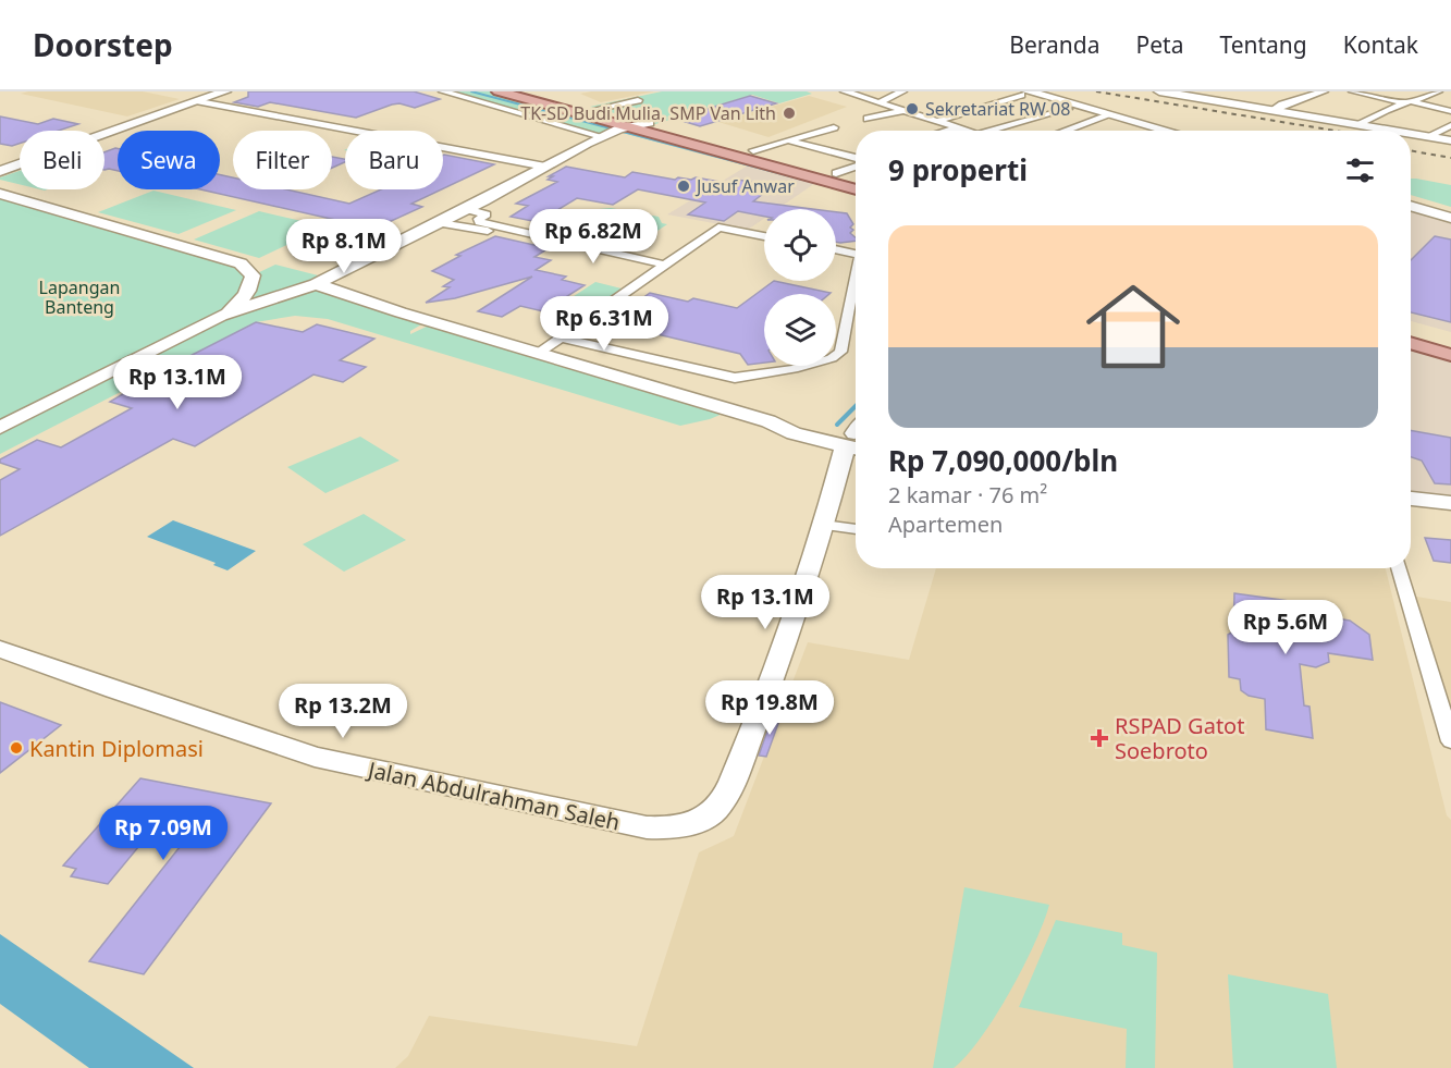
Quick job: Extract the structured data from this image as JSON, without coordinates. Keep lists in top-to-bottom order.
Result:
{
  "streets": {
    "street": ["Jalan Abdulrahman Saleh"]
  },
  "parks": ["Lapangan Banteng"],
  "places": {
    "other": [
      "Sekretariat RW 08",
      "TK-SD Budi Mulia, SMP Van Lith",
      "Jusuf Anwar",
      "Kantin Diplomasi"
    ],
    "health": ["RSPAD Gatot Soebroto"]
  },
  "page": {
    "header": "Doorstep",
    "nav": [
      "Beranda",
      "Peta",
      "Tentang",
      "Kontak"
    ],
    "chip": [
      "Beli",
      "Sewa",
      "Filter",
      "Baru"
    ],
    "heading": "9 properti",
    "price": [
      "Rp 6.82M",
      "Rp 8.1M",
      "Rp 6.31M",
      "Rp 13.1M",
      "Rp 13.1M",
      "Rp 5.6M",
      "Rp 19.8M",
      "Rp 13.2M",
      "Rp 7.09M"
    ],
    "list": [
      {
        "name": "Rp 7,090,000/bln",
        "note": "2 kamar · 76 m² · Apartemen"
      }
    ]
  }
}
